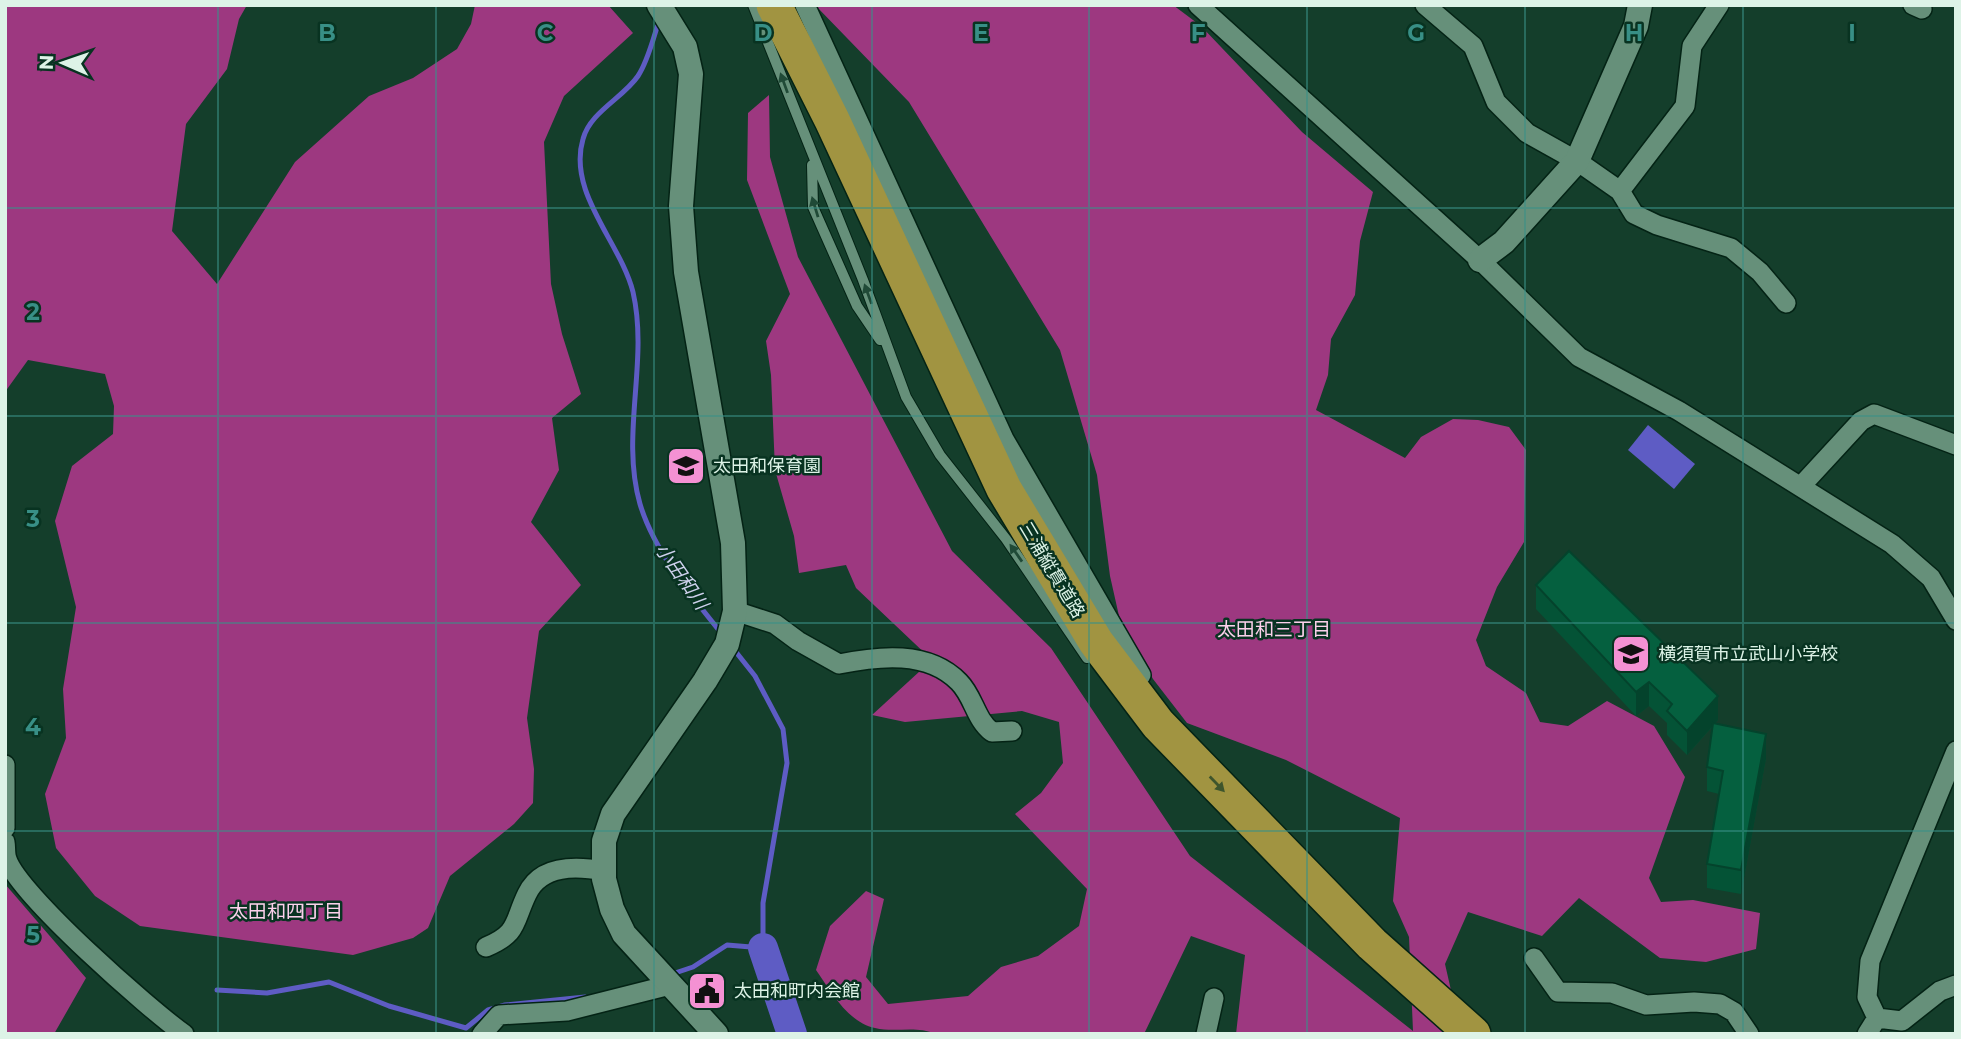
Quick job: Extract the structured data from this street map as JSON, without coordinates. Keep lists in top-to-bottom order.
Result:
{
  "streets": {
    "highway": ["三浦縦貫道路"]
  },
  "districts": ["太田和三丁目", "太田和四丁目"],
  "water": ["小田和川"],
  "places": {
    "school or university": ["太田和保育園", "横須賀市立武山小学校"],
    "public building": ["太田和町内会館"]
  },
  "north": "left",
  "grid": {
    "columns": [
      "B",
      "C",
      "D",
      "E",
      "F",
      "G",
      "H",
      "I"
    ],
    "rows": [
      "2",
      "3",
      "4",
      "5"
    ]
  }
}
